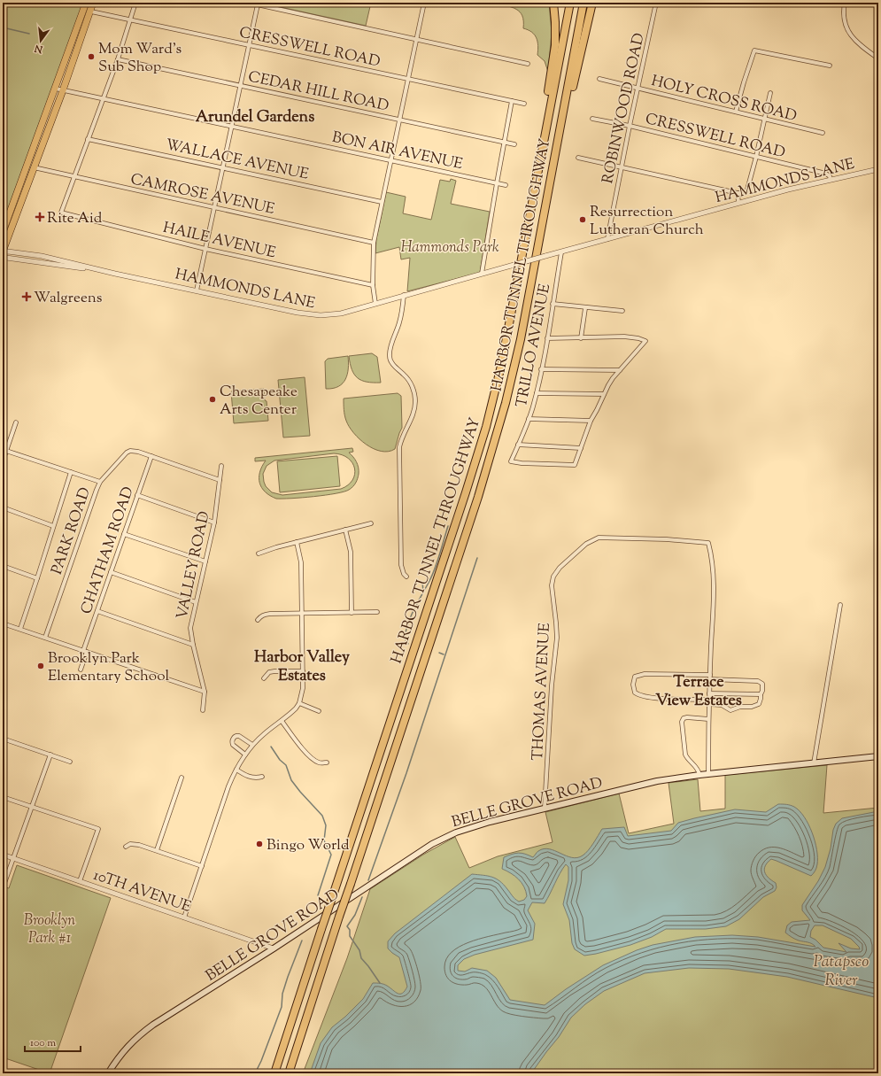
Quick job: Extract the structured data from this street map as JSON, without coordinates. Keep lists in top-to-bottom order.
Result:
{
  "streets": {
    "highway": ["HARBOR TUNNEL THROUGHWAY"],
    "main road": ["BELLE GROVE ROAD"],
    "street": [
      "CRESSWELL ROAD",
      "CEDAR HILL ROAD",
      "HOLY CROSS ROAD",
      "ROBINWOOD ROAD",
      "BON AIR AVENUE",
      "WALLACE AVENUE",
      "HAMMONDS LANE",
      "CAMROSE AVENUE",
      "HAILE AVENUE",
      "TRILLO AVENUE",
      "PARK ROAD",
      "CHATHAM ROAD",
      "VALLEY ROAD",
      "THOMAS AVENUE",
      "10TH AVENUE"
    ]
  },
  "crossings": [
    ["CRESSWELL ROAD", "ROBINWOOD ROAD"],
    ["CRESSWELL ROAD", "HAMMONDS LANE"],
    ["HOLY CROSS ROAD", "ROBINWOOD ROAD"],
    ["ROBINWOOD ROAD", "HAMMONDS LANE"],
    ["HAMMONDS LANE", "TRILLO AVENUE"],
    ["CAMROSE AVENUE", "HAILE AVENUE"],
    ["PARK ROAD", "CHATHAM ROAD"],
    ["PARK ROAD", "VALLEY ROAD"],
    ["THOMAS AVENUE", "BELLE GROVE ROAD"],
    ["BELLE GROVE ROAD", "10TH AVENUE"]
  ],
  "districts": ["Arundel Gardens", "Harbor Valley Estates", "Terrace View Estates"],
  "water": ["Patapsco River"],
  "parks": ["Hammonds Park", "Brooklyn Park #1"],
  "places": {
    "other": [
      "Mom Ward's Sub Shop",
      "Resurrection Lutheran Church",
      "Chesapeake Arts Center",
      "Brooklyn Park Elementary School",
      "Bingo World"
    ],
    "health": ["Rite Aid", "Walgreens"]
  },
  "scale_bar": "100 m",
  "north": "bottom"
}
